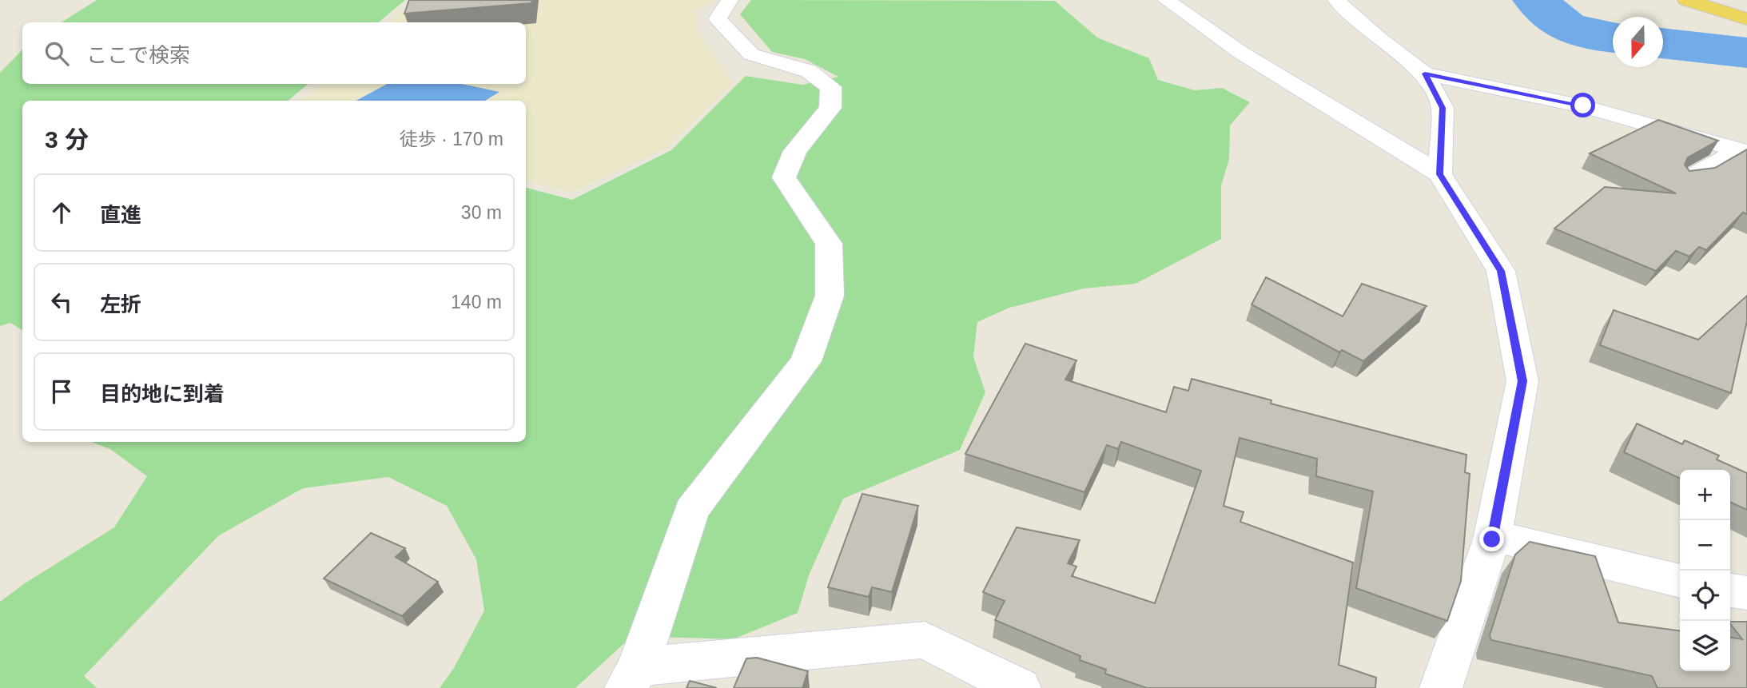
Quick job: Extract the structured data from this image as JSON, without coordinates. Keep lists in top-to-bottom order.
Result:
{
  "north": "bottom",
  "page": {
    "search": "ここで検索",
    "heading": ["3 分", "徒歩 · 170 m"],
    "list": [
      ["直進", "30 m"],
      ["左折", "140 m"],
      "目的地に到着"
    ],
    "map_buttons": ["+", "−"]
  }
}
